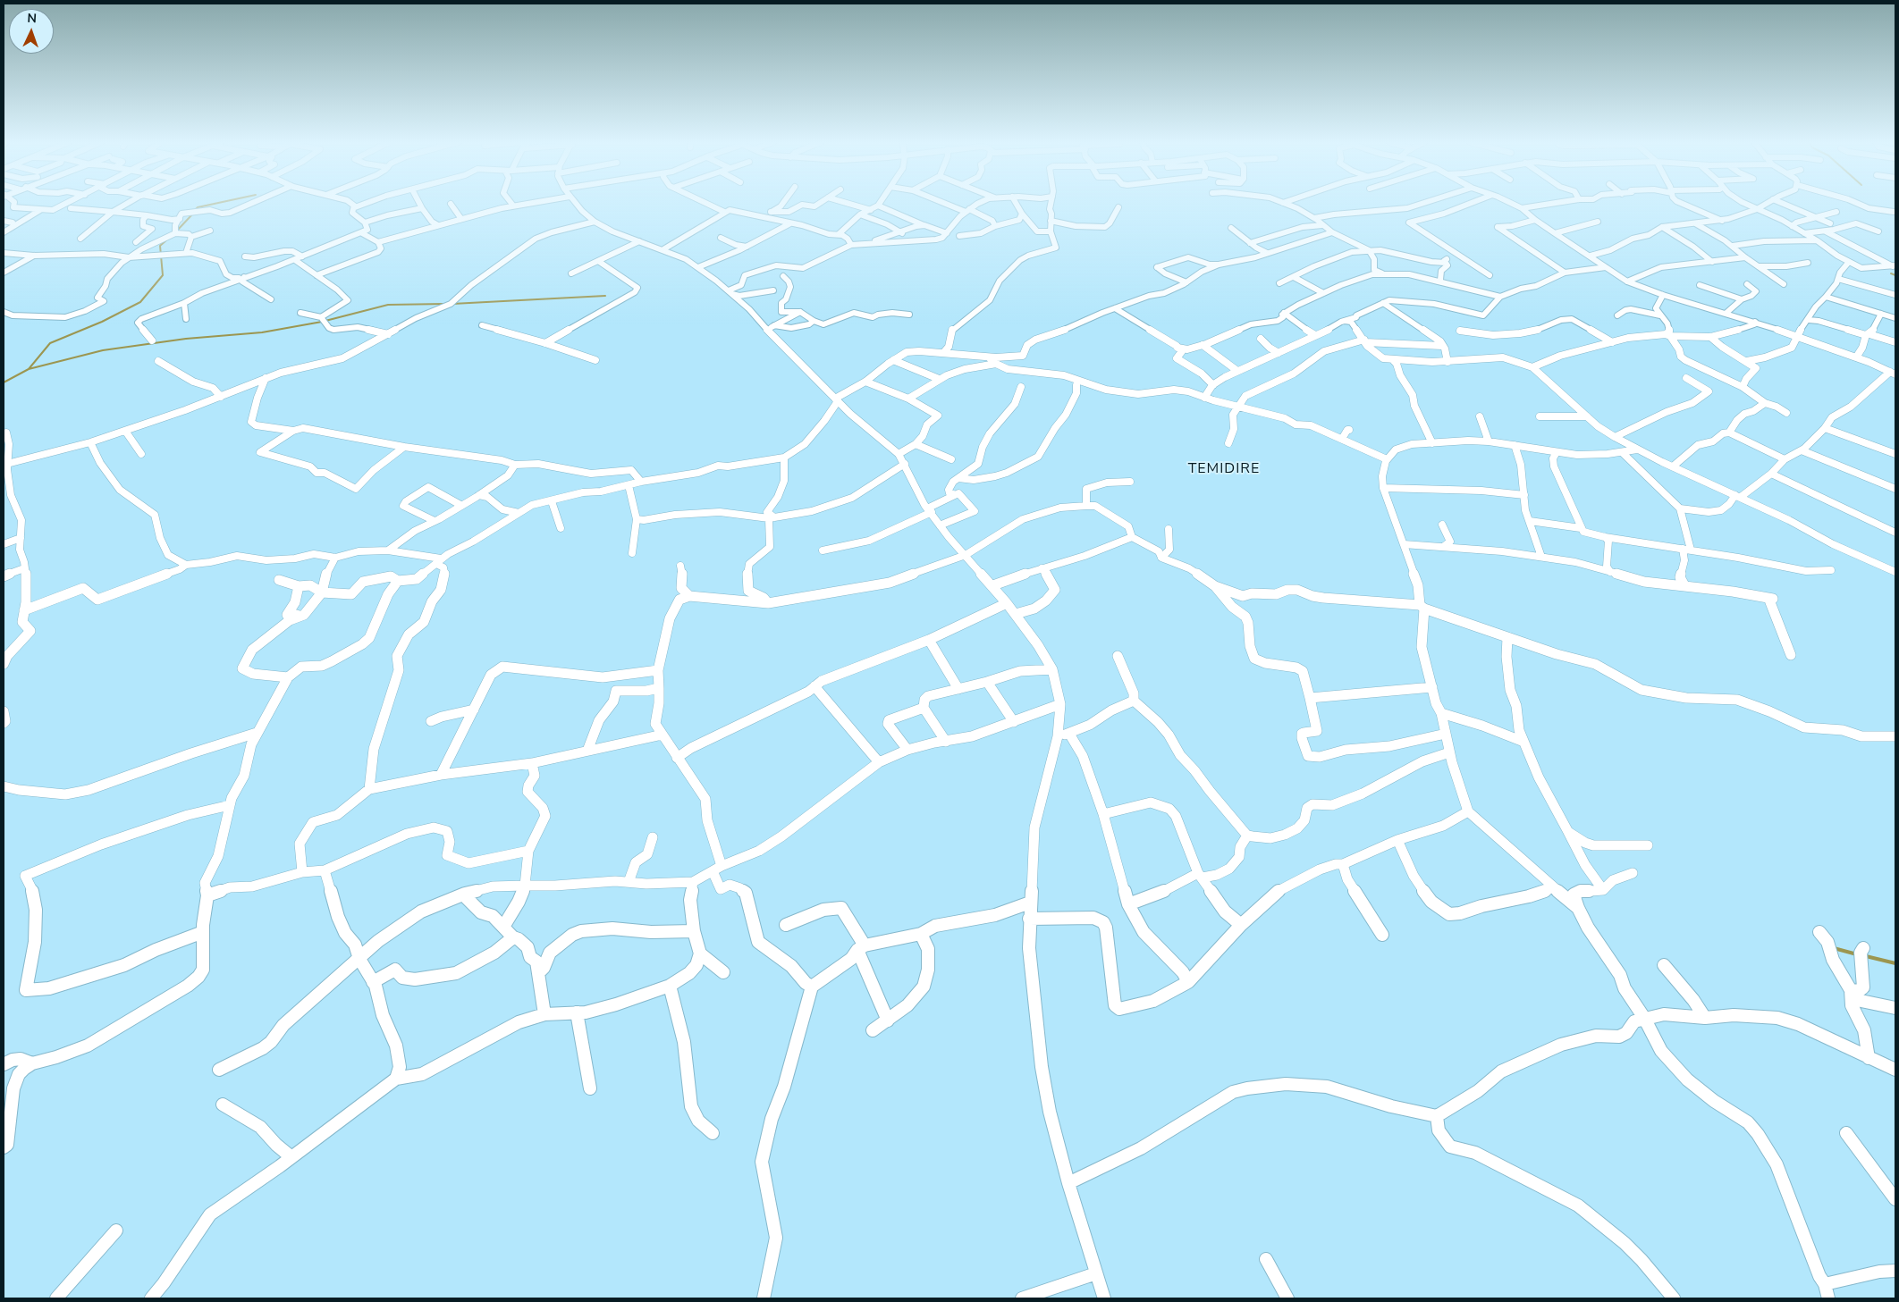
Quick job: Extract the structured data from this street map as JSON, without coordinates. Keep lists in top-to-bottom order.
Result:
{
  "districts": ["TEMIDIRE"],
  "north": "top"
}
